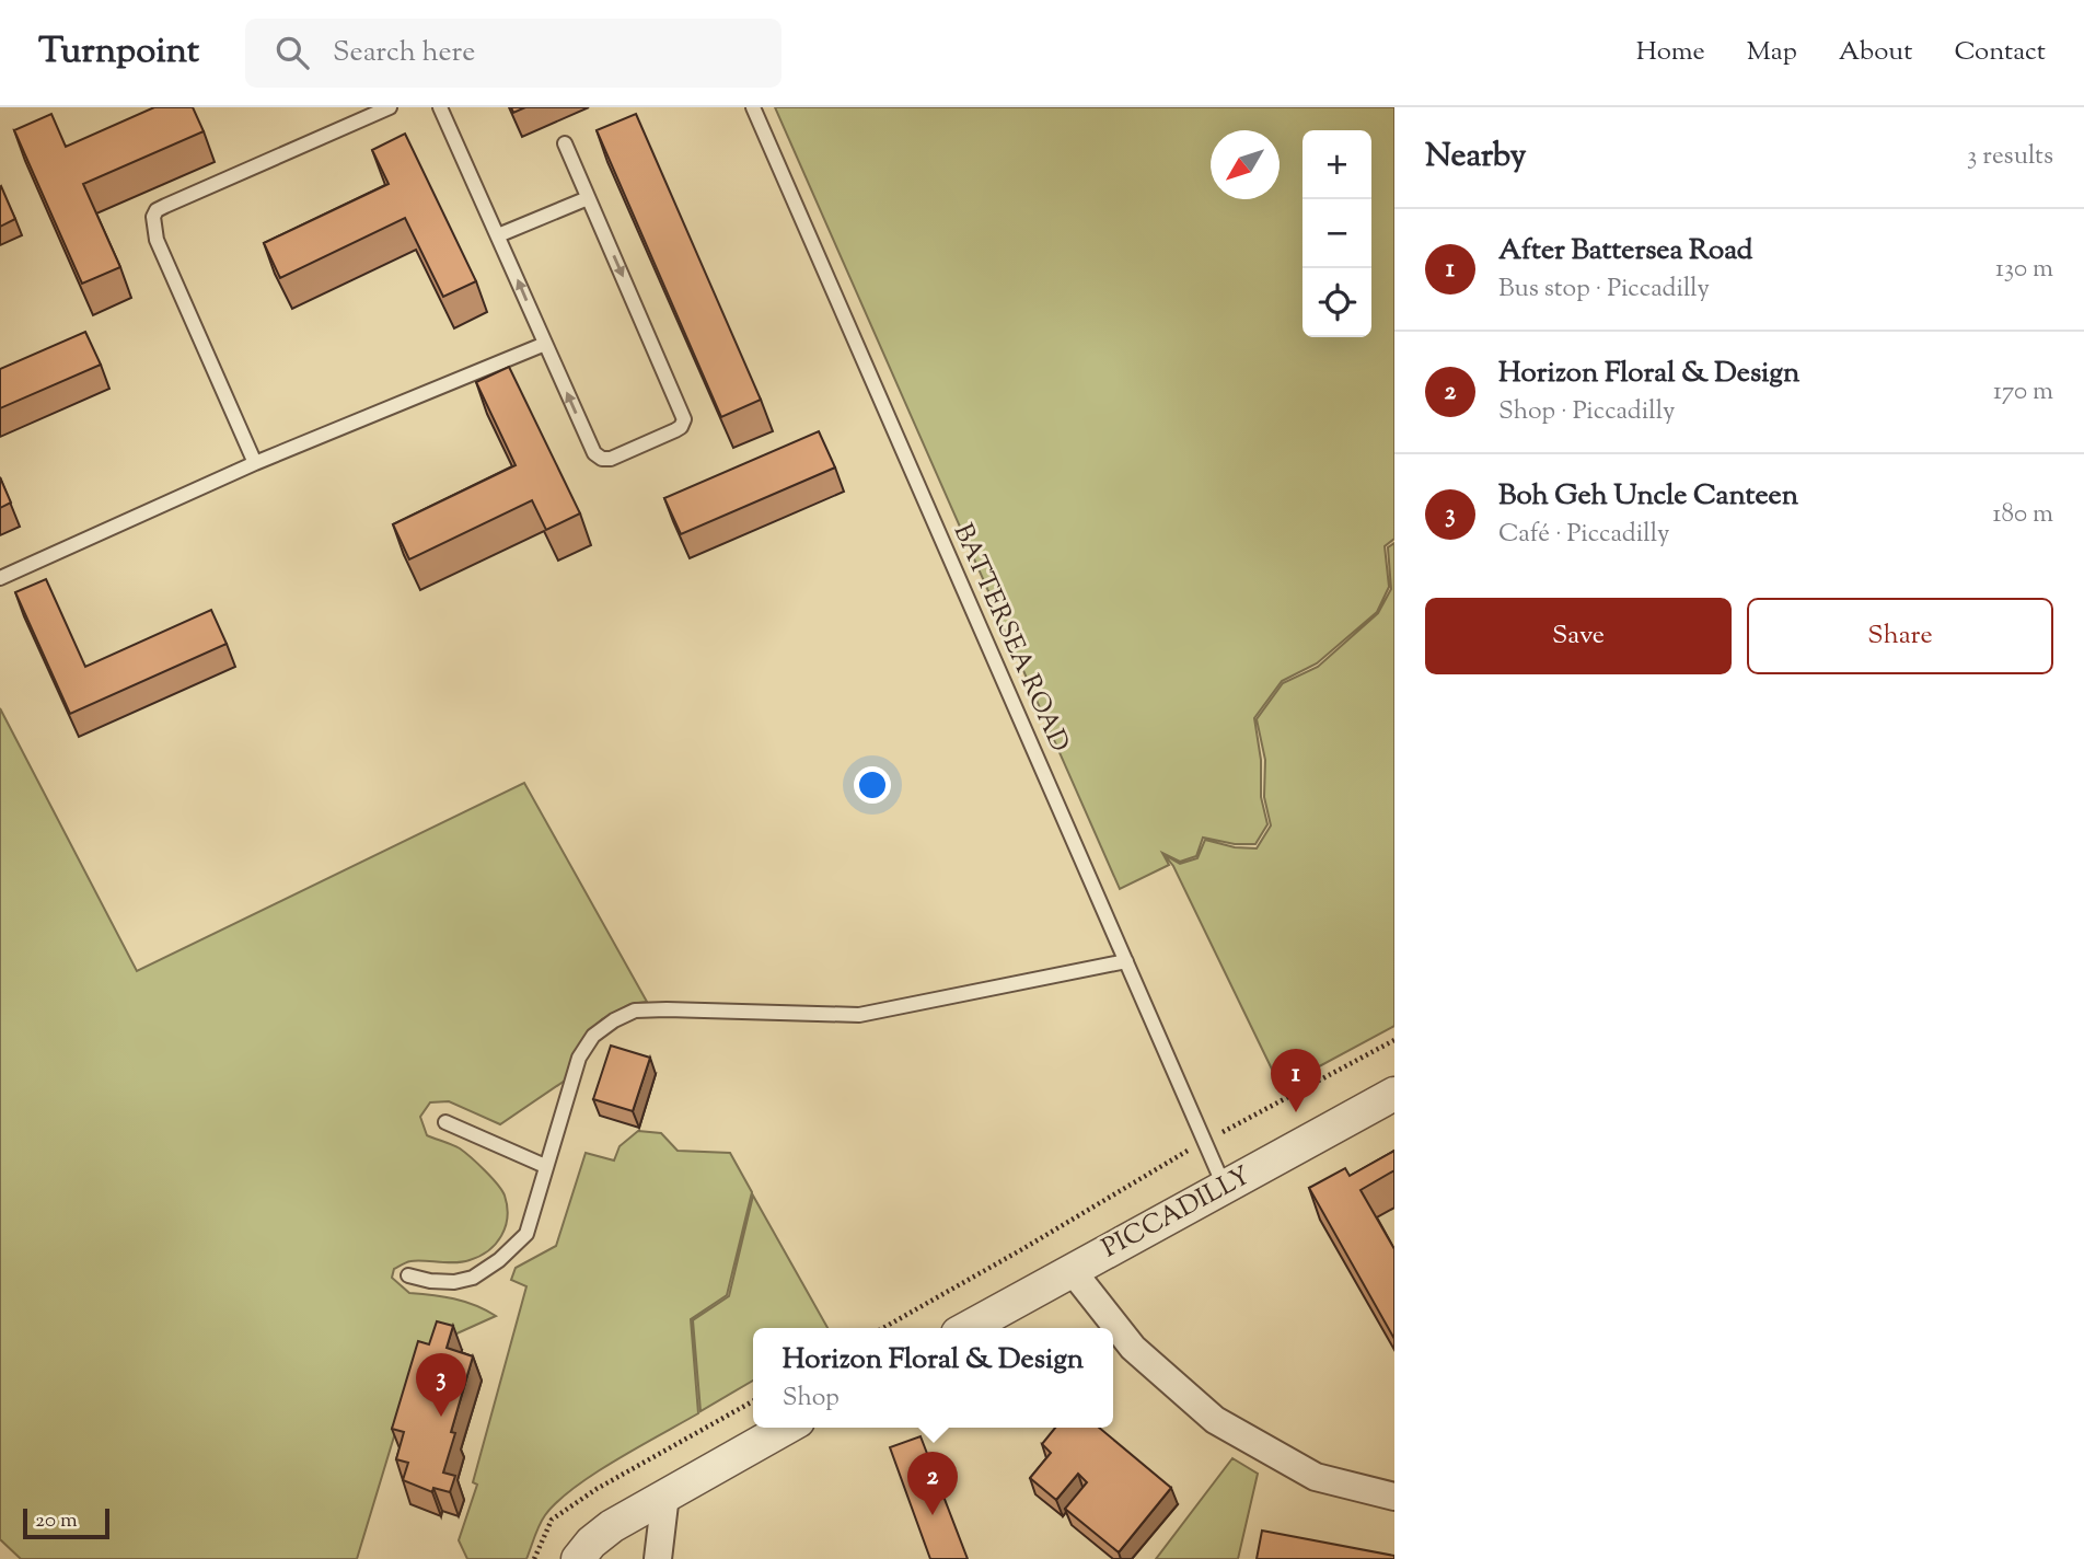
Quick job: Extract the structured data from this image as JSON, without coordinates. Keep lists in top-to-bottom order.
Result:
{
  "streets": {
    "street": ["PICCADILLY"],
    "lane": ["BATTERSEA ROAD"]
  },
  "crossings": [
    ["BATTERSEA ROAD", "PICCADILLY"]
  ],
  "scale_bar": "20 m",
  "north": "bottom left",
  "page": {
    "header": "Turnpoint",
    "search": "Search here",
    "nav": [
      "Home",
      "Map",
      "About",
      "Contact"
    ],
    "heading": ["Nearby", "3 results"],
    "map_buttons": ["+", "−"],
    "list": [
      {
        "mark": "1",
        "name": "After Battersea Road",
        "note": "Bus stop · Piccadilly",
        "value": "130 m"
      },
      {
        "mark": "2",
        "name": "Horizon Floral & Design",
        "note": "Shop · Piccadilly",
        "value": "170 m"
      },
      {
        "mark": "3",
        "name": "Boh Geh Uncle Canteen",
        "note": "Café · Piccadilly",
        "value": "180 m"
      }
    ],
    "buttons": ["Save", "Share"],
    "pins": ["1", "3", "2"],
    "popup": ["Horizon Floral & Design", "Shop"],
    "scale": "20 m"
  }
}
